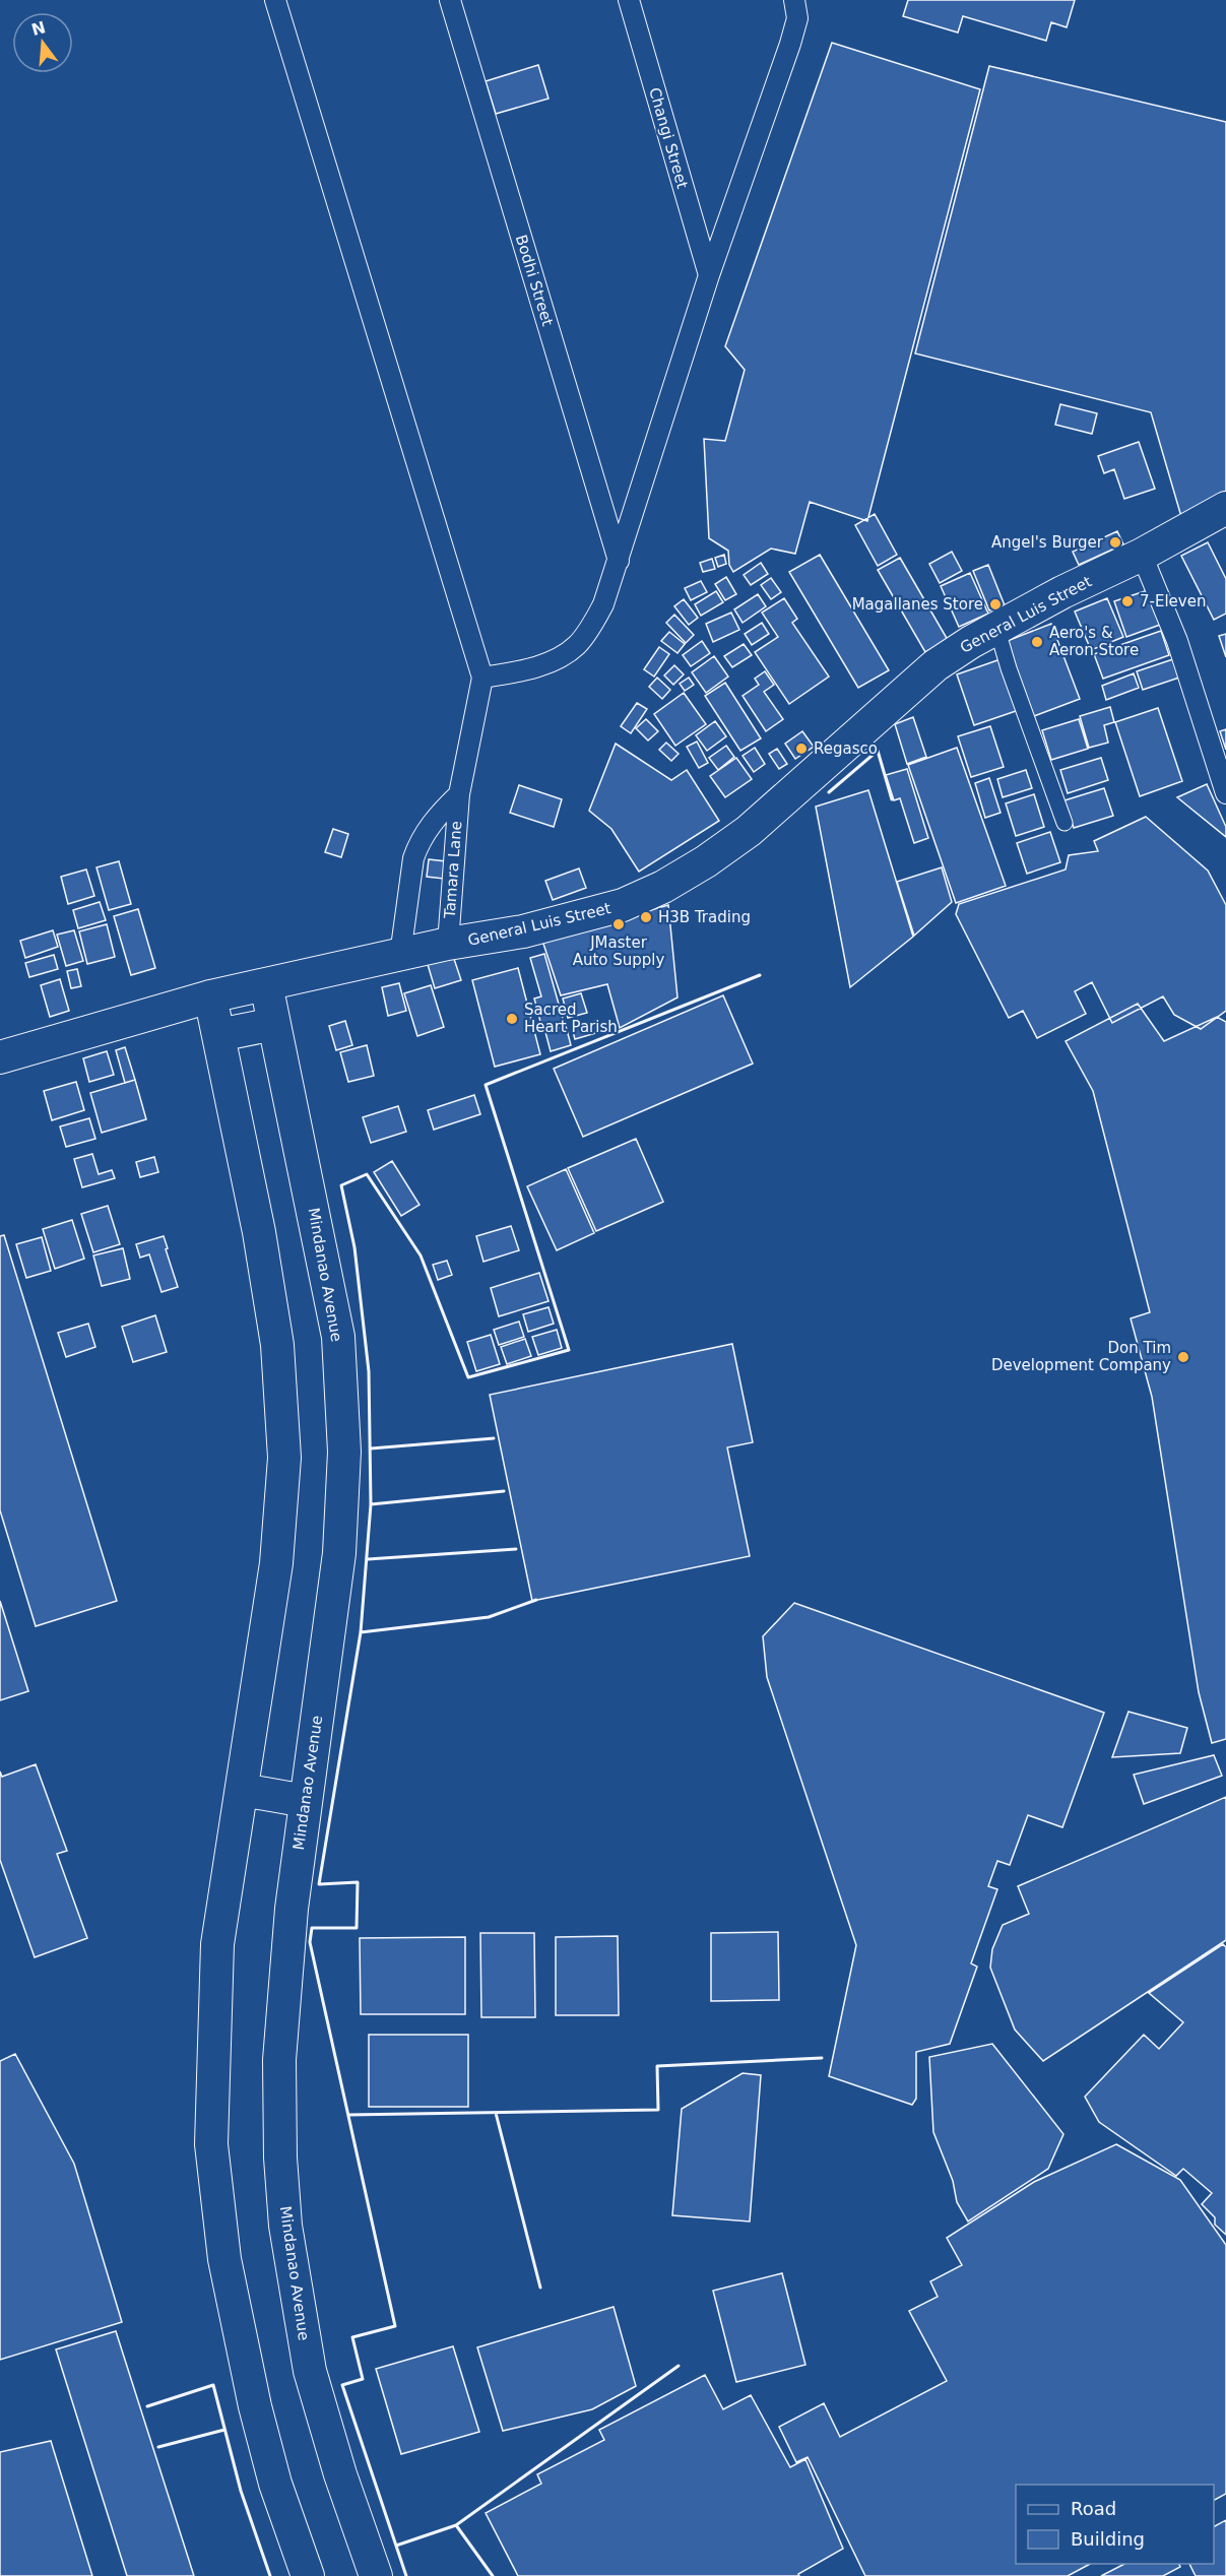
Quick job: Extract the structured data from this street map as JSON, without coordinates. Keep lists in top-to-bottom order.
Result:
{
  "streets": {
    "main road": ["General Luis Street", "Mindanao Avenue"],
    "street": ["Changi Street", "Bodhi Street", "Tamara Lane"]
  },
  "crossings": [
    ["General Luis Street", "Tamara Lane"],
    ["General Luis Street", "Mindanao Avenue"]
  ],
  "places": [
    "Angel's Burger",
    "7-Eleven",
    "Magallanes Store",
    "Aero's & Aeron Store",
    "Regasco",
    "H3B Trading",
    "JMaster Auto Supply",
    "Sacred Heart Parish",
    "Don Tim Development Company"
  ],
  "legend": ["Road", "Building"],
  "north": "top"
}
